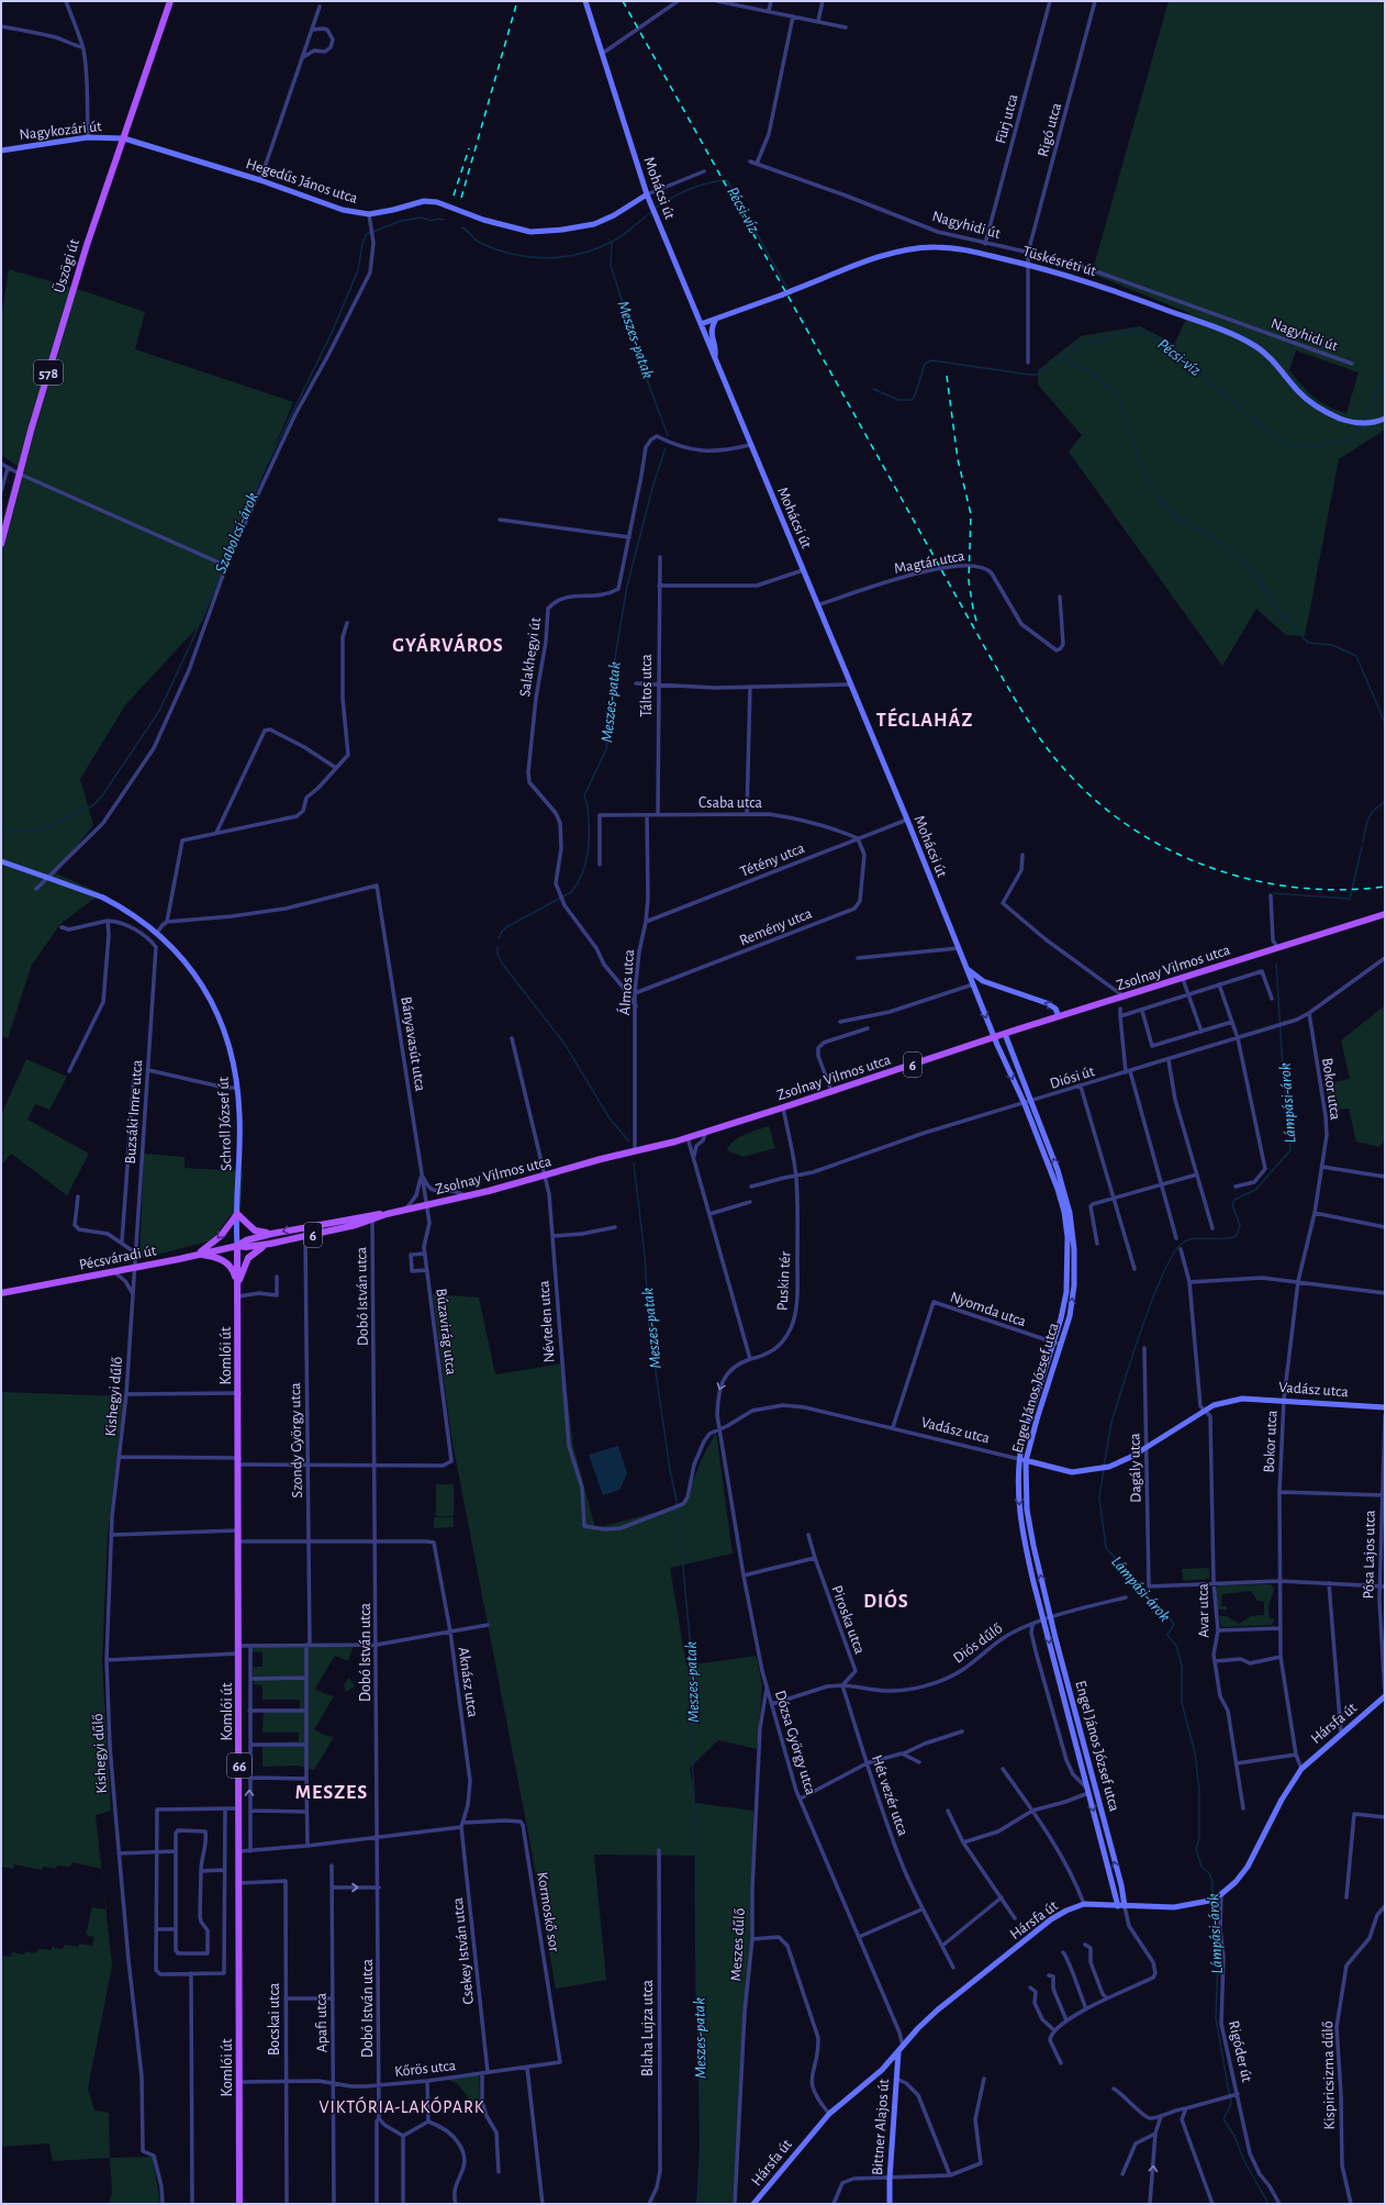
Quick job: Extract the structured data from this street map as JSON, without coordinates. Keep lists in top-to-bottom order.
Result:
{
  "streets": {
    "main road": [
      "Üszögi út",
      "578",
      "Zsolnay Vilmos utca",
      "6",
      "Pécsváradi út",
      "Komlói út",
      "66"
    ],
    "street": [
      "Fürj utca",
      "Nagykozári út",
      "Rigó utca",
      "Hegedűs János utca",
      "Mohácsi út",
      "Nagyhidi út",
      "Tüskésréti út",
      "Magtár utca",
      "Salakhegyi út",
      "Táltos utca",
      "Csaba utca",
      "Tétény utca",
      "Remény utca",
      "Álmos utca",
      "Bányavasút utca",
      "Diósi út",
      "Bokor utca",
      "Buzsáki Imre utca",
      "Schroll József út",
      "Puskin tér",
      "Dobó István utca",
      "Nyomda utca",
      "Névtelen utca",
      "Búzavirág utca",
      "Engel János József utca",
      "Vadász utca",
      "Kishegyi dűlő",
      "Szondy György utca",
      "Dagály utca",
      "Pósa Lajos utca",
      "Avar utca",
      "Piroska utca",
      "Diós dűlő",
      "Aknász utca",
      "Hársfa út",
      "Dózsa György utca",
      "Hét vezér utca",
      "Kormoskő sor",
      "Meszes dűlő",
      "Csekey István utca",
      "Bocskai utca",
      "Apafi utca",
      "Blaha Lujza utca",
      "Rigóder út",
      "Kőrös utca",
      "Kispiricsizma dűlő",
      "Bittner Alajos út"
    ]
  },
  "crossings": [
    ["Fürj utca", "Nagyhidi út"],
    ["Nagykozári út", "Hegedűs János utca"],
    ["Nagykozári út", "Üszögi út"],
    ["Rigó utca", "Nagyhidi út"],
    ["Rigó utca", "Tüskésréti út"],
    ["Hegedűs János utca", "Mohácsi út"],
    ["Hegedűs János utca", "Üszögi út"],
    ["Mohácsi út", "Tüskésréti út"],
    ["Mohácsi út", "Magtár utca"],
    ["Mohácsi út", "Salakhegyi út"],
    ["Mohácsi út", "Tétény utca"],
    ["Mohácsi út", "Zsolnay Vilmos utca"],
    ["Mohácsi út", "Engel János József utca"],
    ["Salakhegyi út", "Álmos utca"],
    ["Táltos utca", "Csaba utca"],
    ["Csaba utca", "Tétény utca"],
    ["Csaba utca", "Remény utca"],
    ["Csaba utca", "Álmos utca"],
    ["Tétény utca", "Remény utca"],
    ["Tétény utca", "Álmos utca"],
    ["Remény utca", "Álmos utca"],
    ["Zsolnay Vilmos utca", "Álmos utca"],
    ["Zsolnay Vilmos utca", "Bányavasút utca"],
    ["Zsolnay Vilmos utca", "Schroll József út"],
    ["Zsolnay Vilmos utca", "Pécsváradi út"],
    ["Zsolnay Vilmos utca", "Puskin tér"],
    ["Zsolnay Vilmos utca", "Dobó István utca"],
    ["Zsolnay Vilmos utca", "Névtelen utca"],
    ["Zsolnay Vilmos utca", "Búzavirág utca"],
    ["Zsolnay Vilmos utca", "Komlói út"],
    ["Zsolnay Vilmos utca", "Engel János József utca"],
    ["Zsolnay Vilmos utca", "Szondy György utca"],
    ["Bányavasút utca", "Búzavirág utca"],
    ["Diósi út", "Bokor utca"],
    ["Diósi út", "Puskin tér"],
    ["Diósi út", "Engel János József utca"],
    ["Bokor utca", "Vadász utca"],
    ["Bokor utca", "Hársfa út"],
    ["Buzsáki Imre utca", "Pécsváradi út"],
    ["Buzsáki Imre utca", "Kishegyi dűlő"],
    ["Schroll József út", "Pécsváradi út"],
    ["Schroll József út", "Komlói út"],
    ["Pécsváradi út", "Komlói út"],
    ["Pécsváradi út", "Kishegyi dűlő"],
    ["Puskin tér", "Vadász utca"],
    ["Puskin tér", "Dózsa György utca"],
    ["Dobó István utca", "Búzavirág utca"],
    ["Dobó István utca", "Aknász utca"],
    ["Dobó István utca", "Kőrös utca"],
    ["Nyomda utca", "Engel János József utca"],
    ["Nyomda utca", "Vadász utca"],
    ["Névtelen utca", "Vadász utca"],
    ["Komlói út", "Bocskai utca"],
    ["Komlói út", "Kőrös utca"],
    ["Engel János József utca", "Vadász utca"],
    ["Engel János József utca", "Diós dűlő"],
    ["Engel János József utca", "Hársfa út"],
    ["Vadász utca", "Dagály utca"],
    ["Vadász utca", "Avar utca"],
    ["Vadász utca", "Dózsa György utca"],
    ["Dagály utca", "Avar utca"],
    ["Pósa Lajos utca", "Hársfa út"],
    ["Piroska utca", "Diós dűlő"],
    ["Piroska utca", "Hét vezér utca"],
    ["Diós dűlő", "Hét vezér utca"],
    ["Aknász utca", "Kormoskő sor"],
    ["Aknász utca", "Csekey István utca"],
    ["Hársfa út", "Dózsa György utca"],
    ["Hársfa út", "Rigóder út"],
    ["Hársfa út", "Bittner Alajos út"],
    ["Dózsa György utca", "Meszes dűlő"],
    ["Kormoskő sor", "Kőrös utca"],
    ["Csekey István utca", "Kőrös utca"],
    ["Bocskai utca", "Kőrös utca"],
    ["Apafi utca", "Kőrös utca"]
  ],
  "districts": [
    "GYÁRVÁROS",
    "TÉGLAHÁZ",
    "DIÓS",
    "MESZES",
    "VIKTÓRIA-LAKÓPARK"
  ],
  "water": [
    "Pécsi-víz",
    "Meszes-patak",
    "Szabolcsi-árok",
    "Lámpási-árok"
  ]
}
